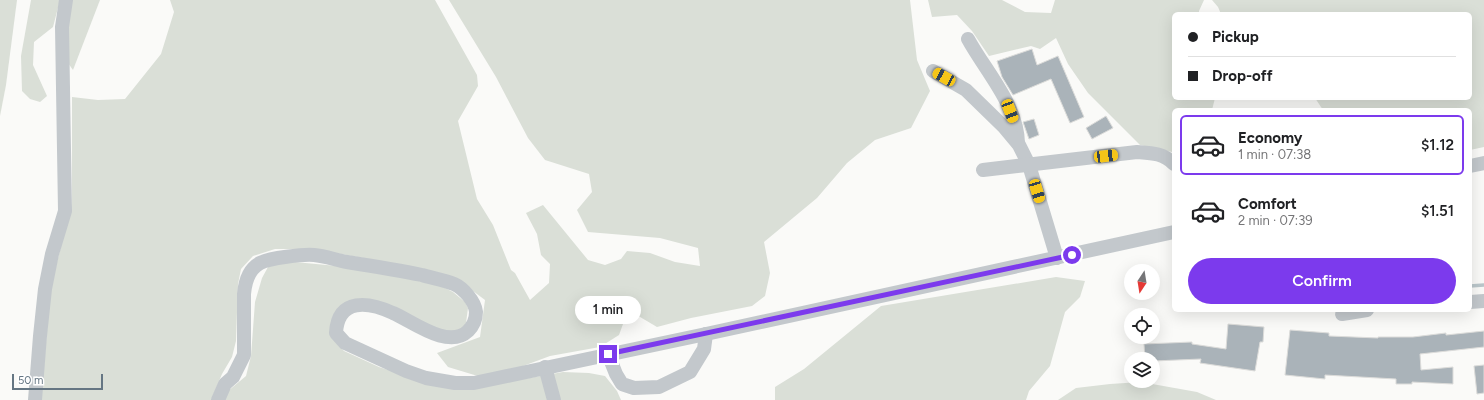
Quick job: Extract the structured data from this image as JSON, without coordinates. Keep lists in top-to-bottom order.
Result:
{
  "scale_bar": "50 m",
  "north": "bottom",
  "page": {
    "banner": ["Pickup", "Drop-off"],
    "list": [
      {
        "name": "Economy",
        "note": "1 min · 07:38",
        "value": "$1.12"
      },
      {
        "name": "Comfort",
        "note": "2 min · 07:39",
        "value": "$1.51"
      }
    ],
    "buttons": "Confirm",
    "bubble": "1 min",
    "scale": "50 m"
  }
}
